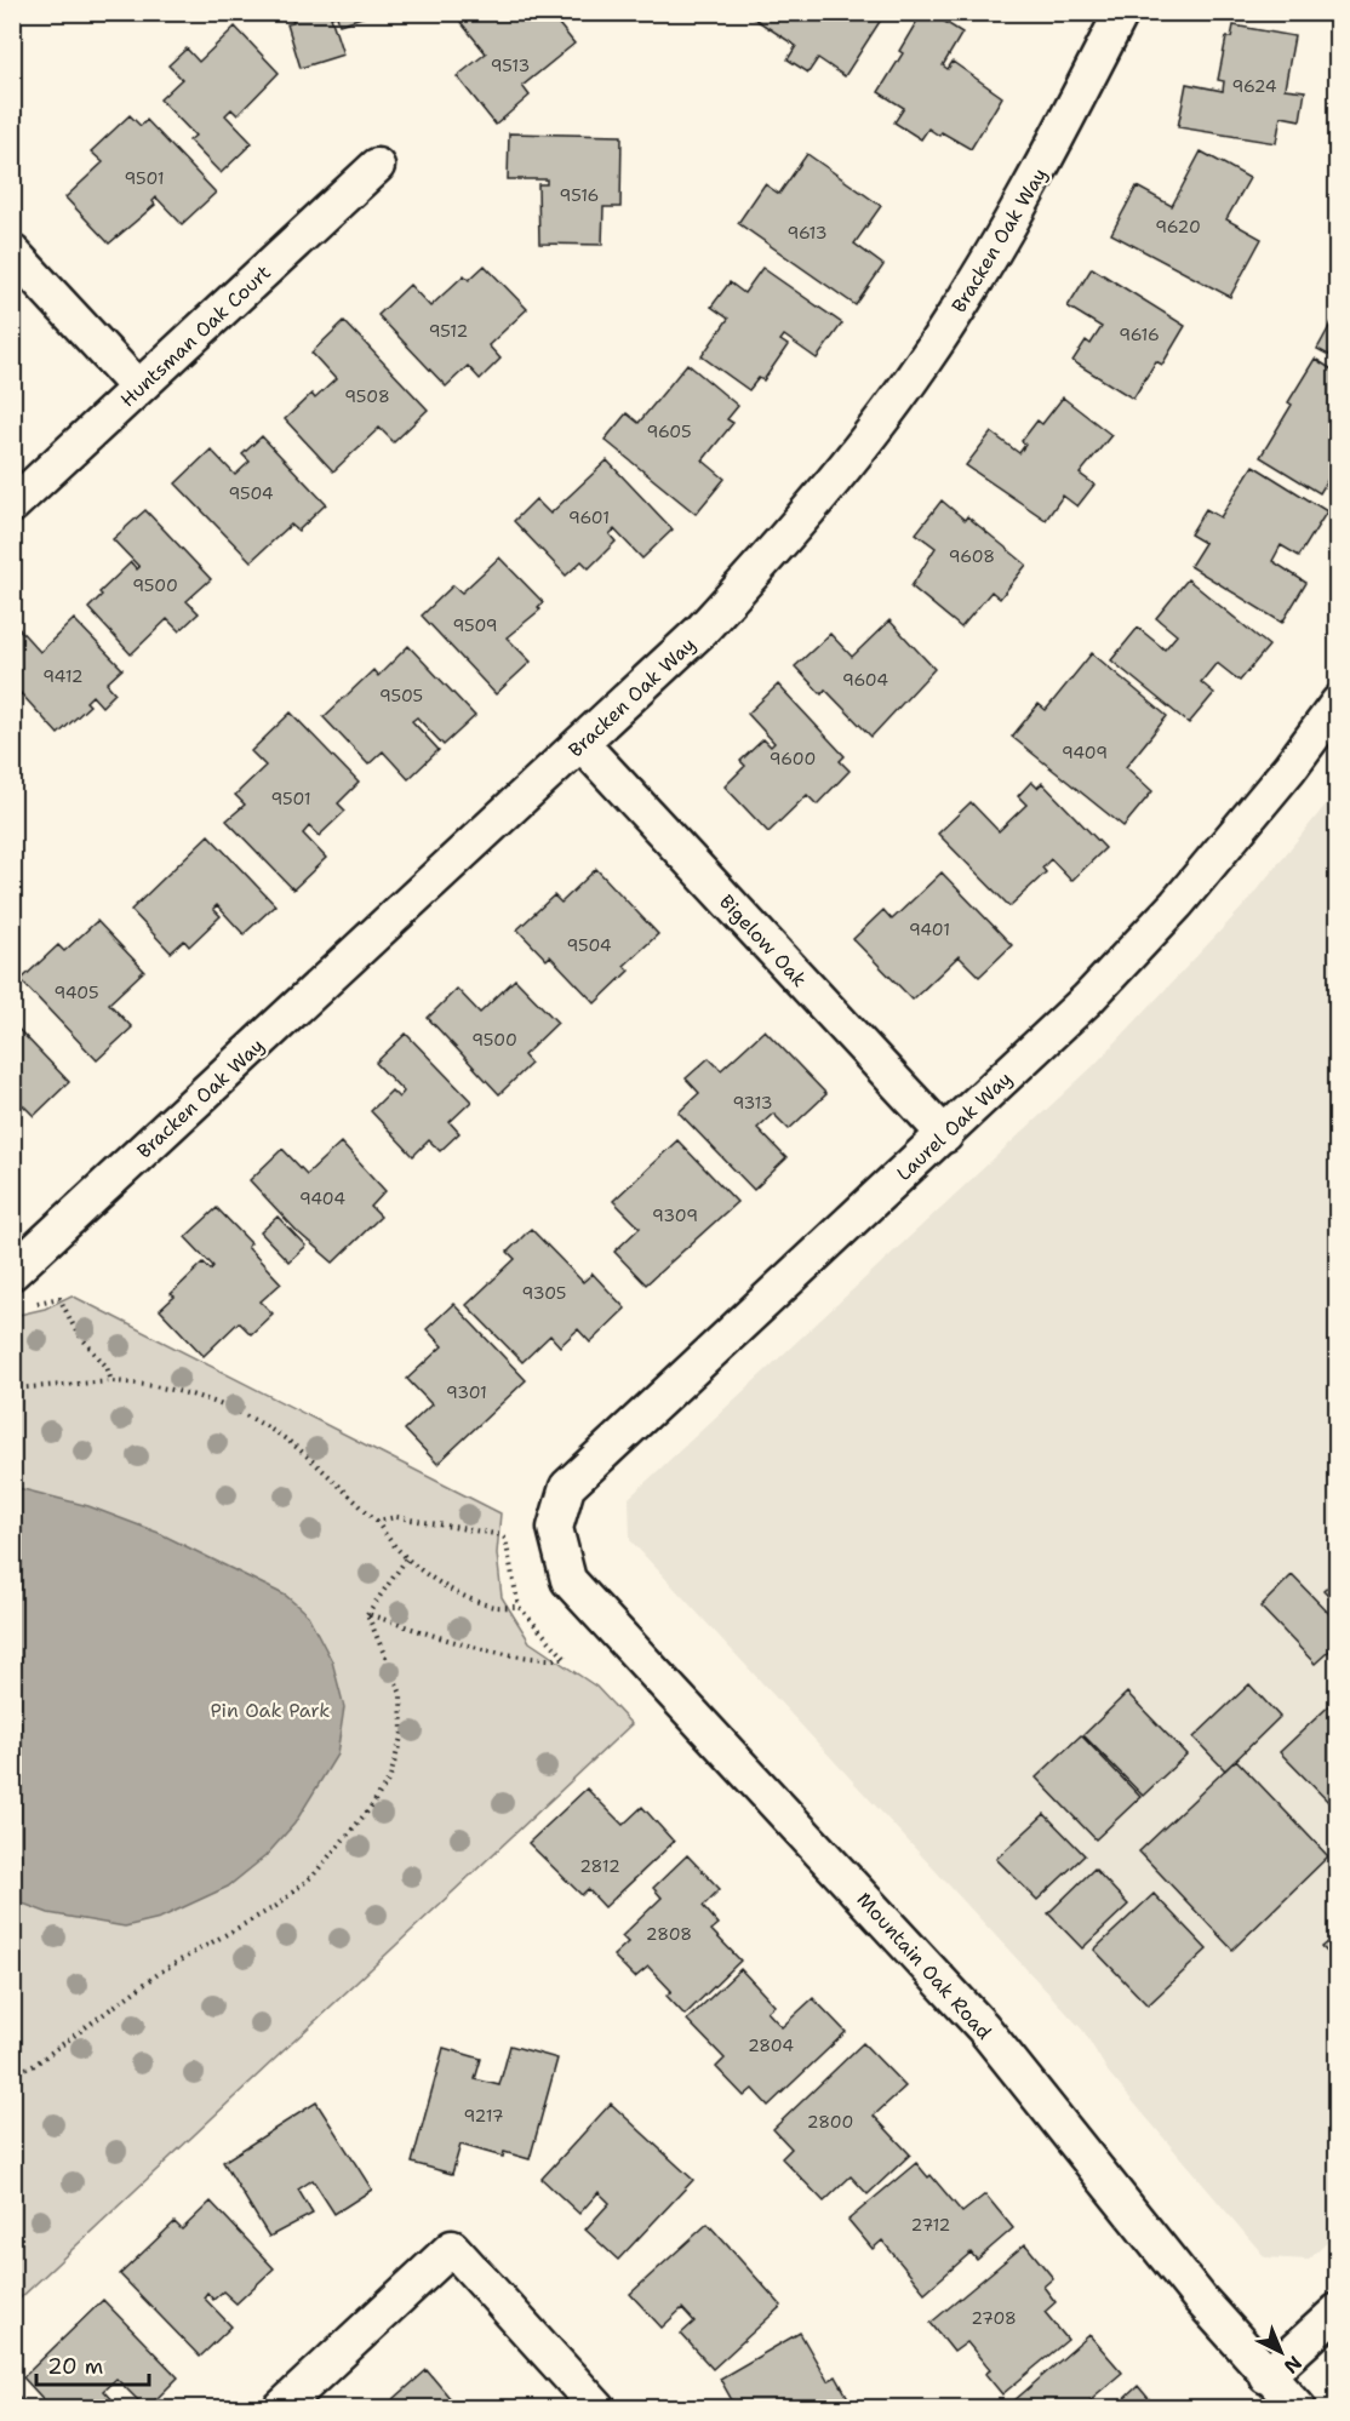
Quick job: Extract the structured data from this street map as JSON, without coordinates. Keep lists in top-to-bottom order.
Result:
{
  "streets": {
    "street": [
      "Bracken Oak Way",
      "Huntsman Oak Court",
      "Bigelow Oak",
      "Laurel Oak Way",
      "Mountain Oak Road"
    ]
  },
  "crossings": [
    ["Bracken Oak Way", "Bigelow Oak"],
    ["Bigelow Oak", "Laurel Oak Way"],
    ["Laurel Oak Way", "Mountain Oak Road"]
  ],
  "parks": ["Pin Oak Park"],
  "house_numbers": [
    "9513",
    "9624",
    "9501",
    "9516",
    "9620",
    "9613",
    "9512",
    "9616",
    "9508",
    "9605",
    "9504",
    "9601",
    "9608",
    "9500",
    "9509",
    "9412",
    "9604",
    "9505",
    "9409",
    "9600",
    "9501",
    "9401",
    "9504",
    "9405",
    "9500",
    "9313",
    "9404",
    "9309",
    "9305",
    "9301",
    "2812",
    "2808",
    "2804",
    "9217",
    "2800",
    "2712",
    "2708"
  ],
  "scale_bar": "20 m",
  "north": "bottom right"
}
